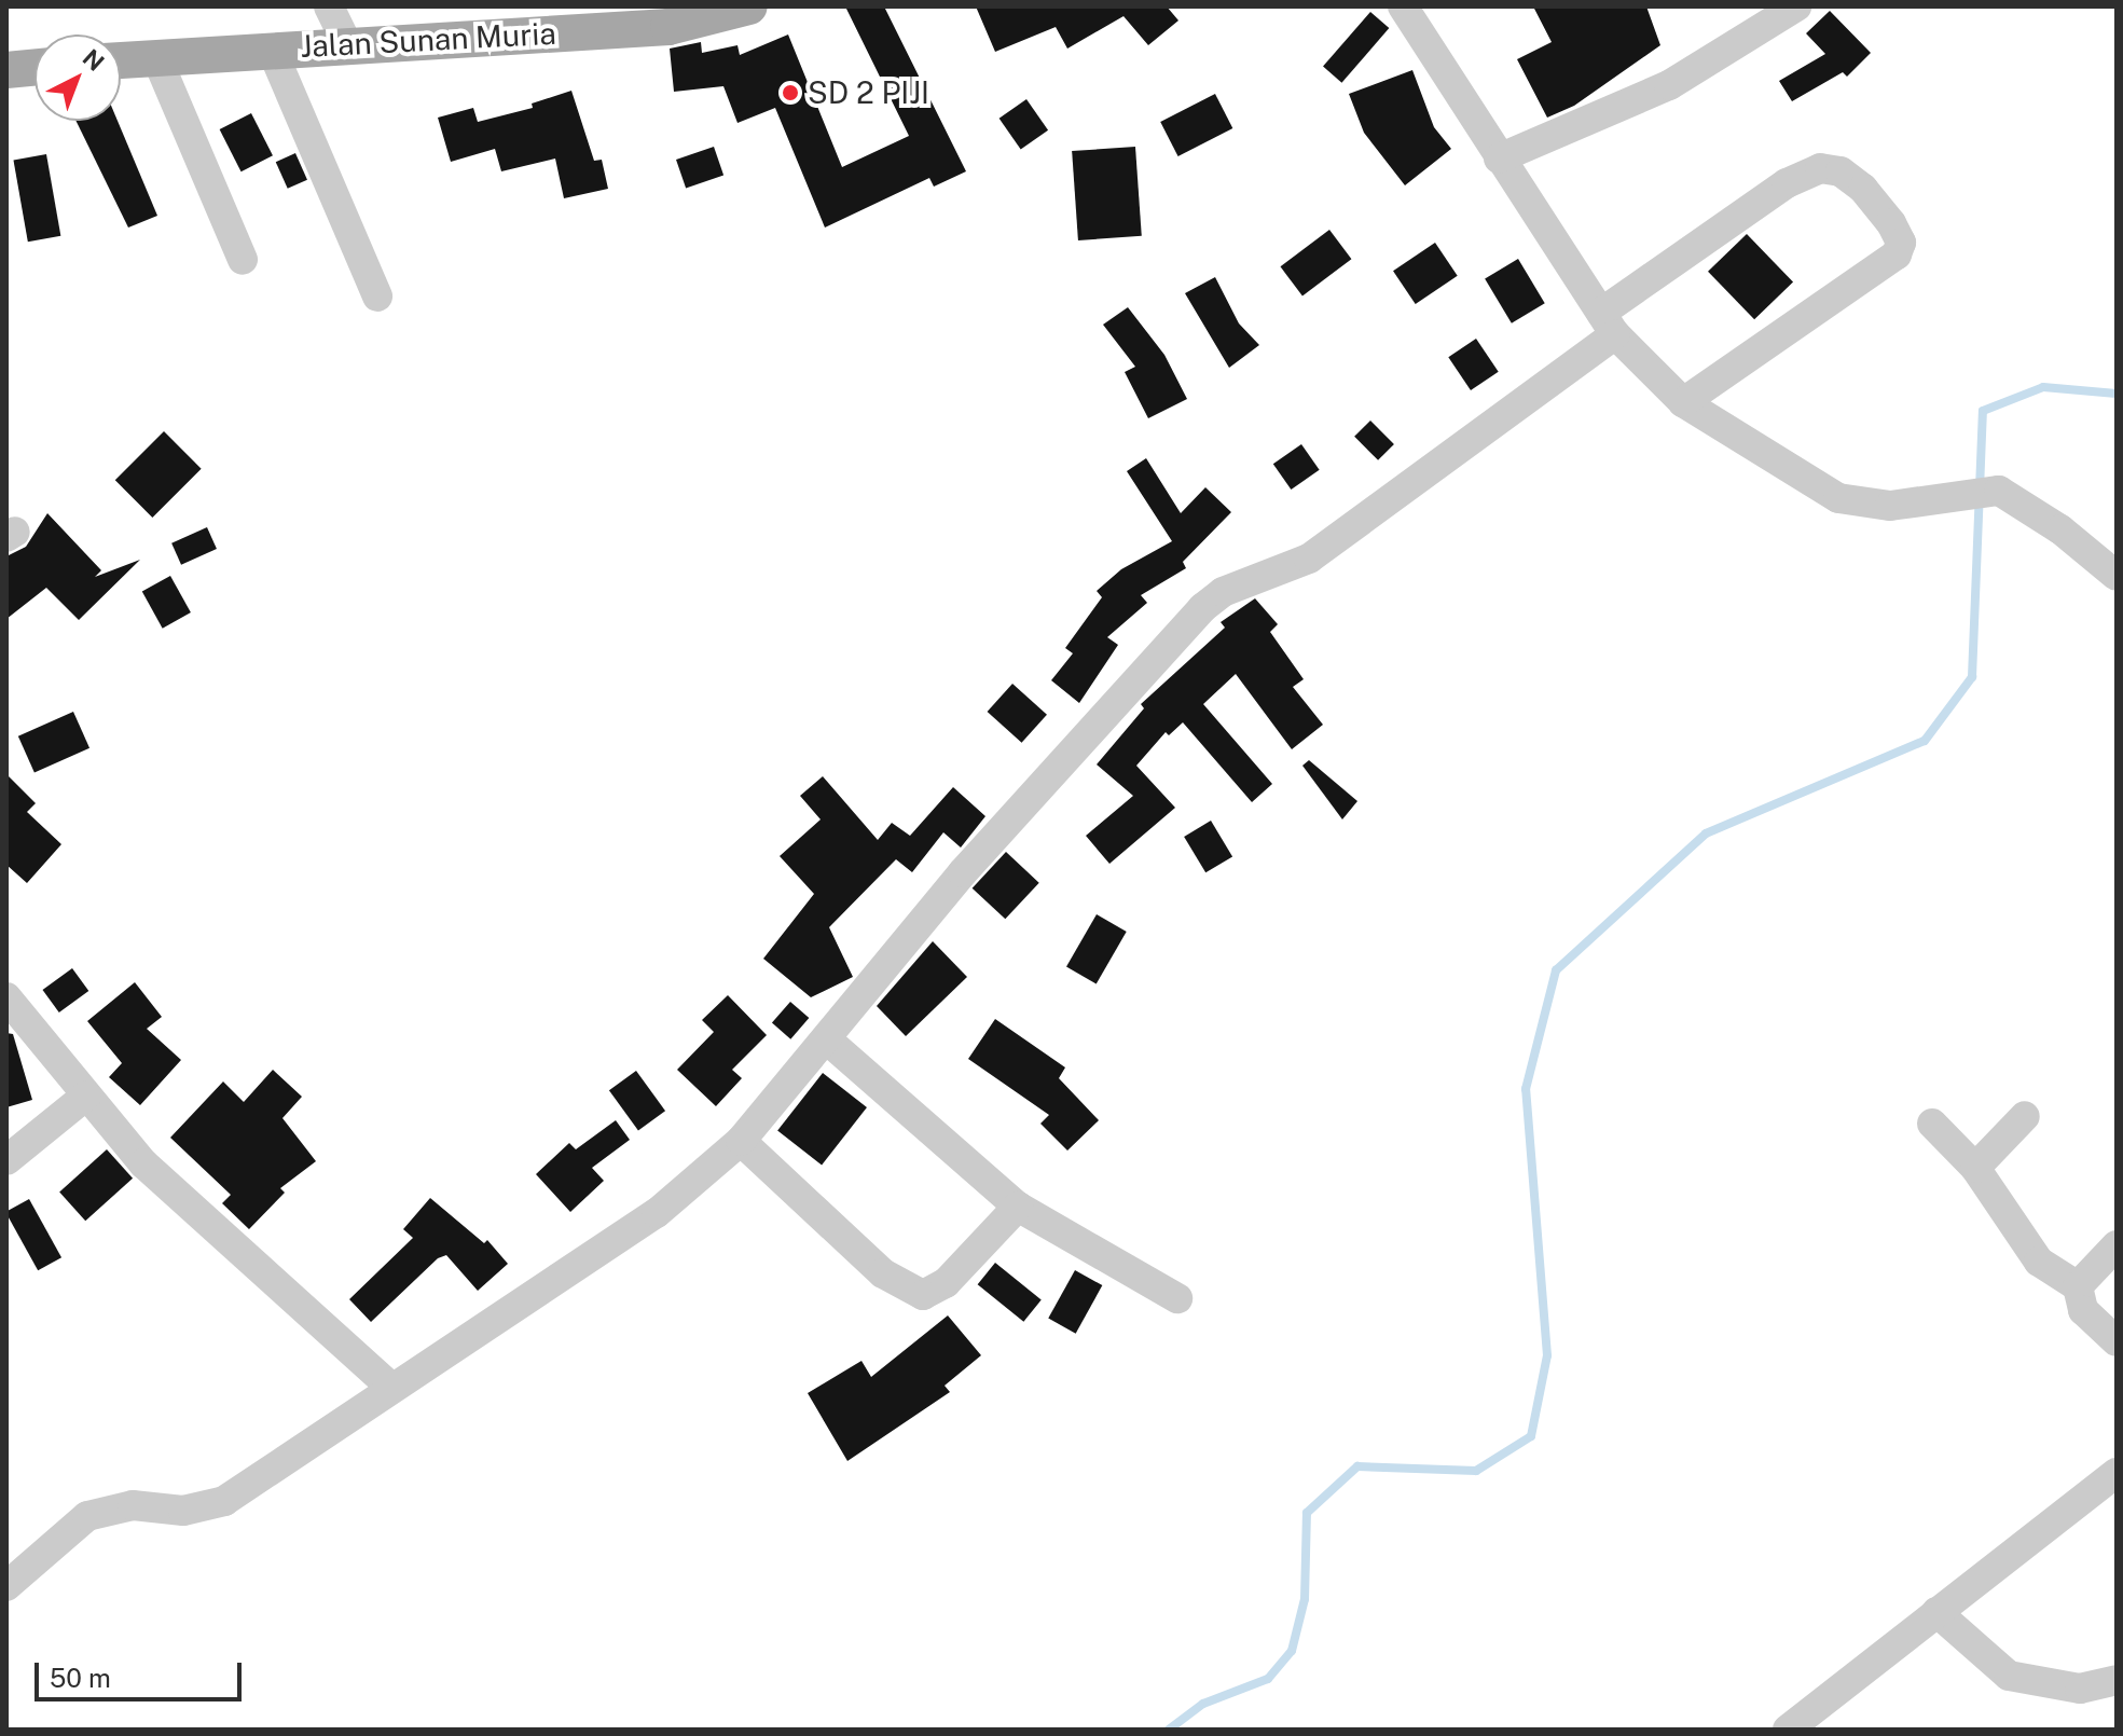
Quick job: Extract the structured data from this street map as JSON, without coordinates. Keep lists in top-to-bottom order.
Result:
{
  "streets": {
    "main road": ["Jalan Sunan Muria"]
  },
  "places": ["SD 2 PIJI"],
  "scale_bar": "50 m",
  "north": "top right"
}
